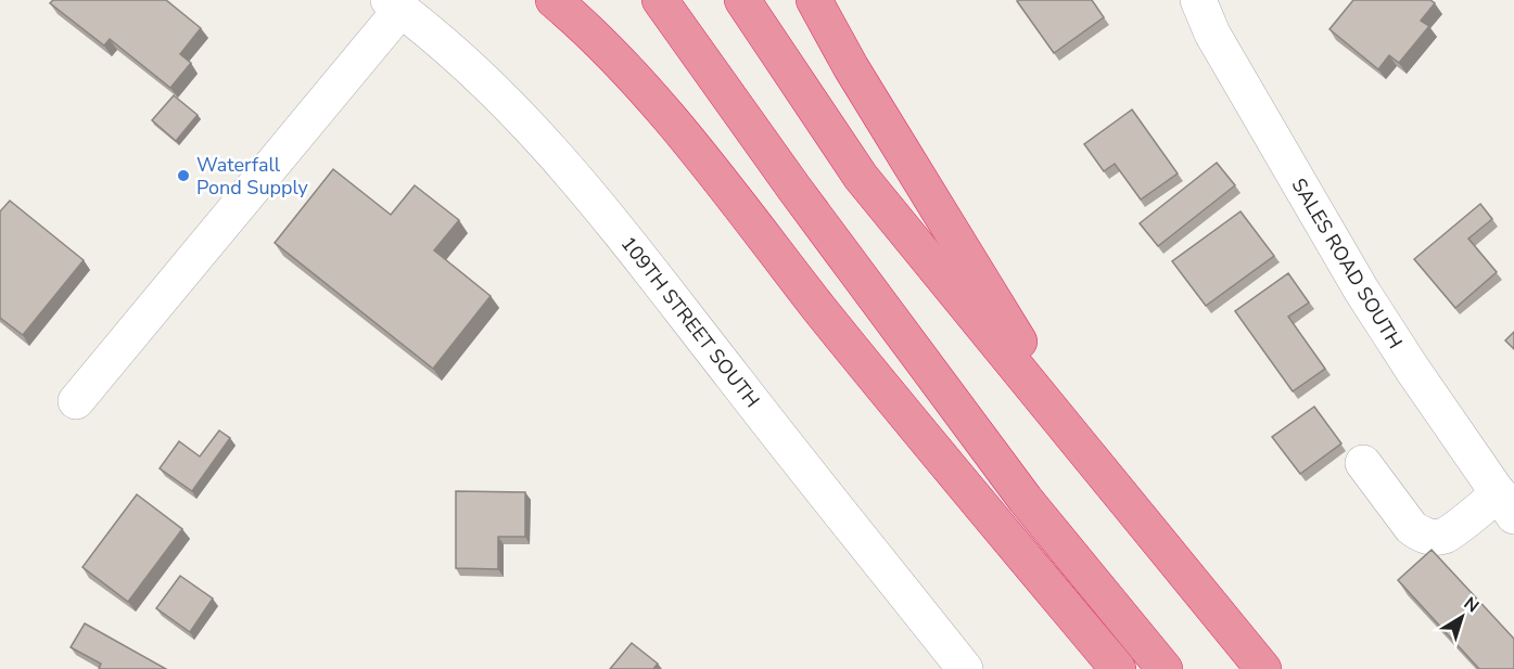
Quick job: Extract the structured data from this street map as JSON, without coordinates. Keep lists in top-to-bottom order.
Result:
{
  "streets": {
    "street": ["SALES ROAD SOUTH", "109TH STREET SOUTH"]
  },
  "places": ["Waterfall Pond Supply"],
  "north": "top right"
}
